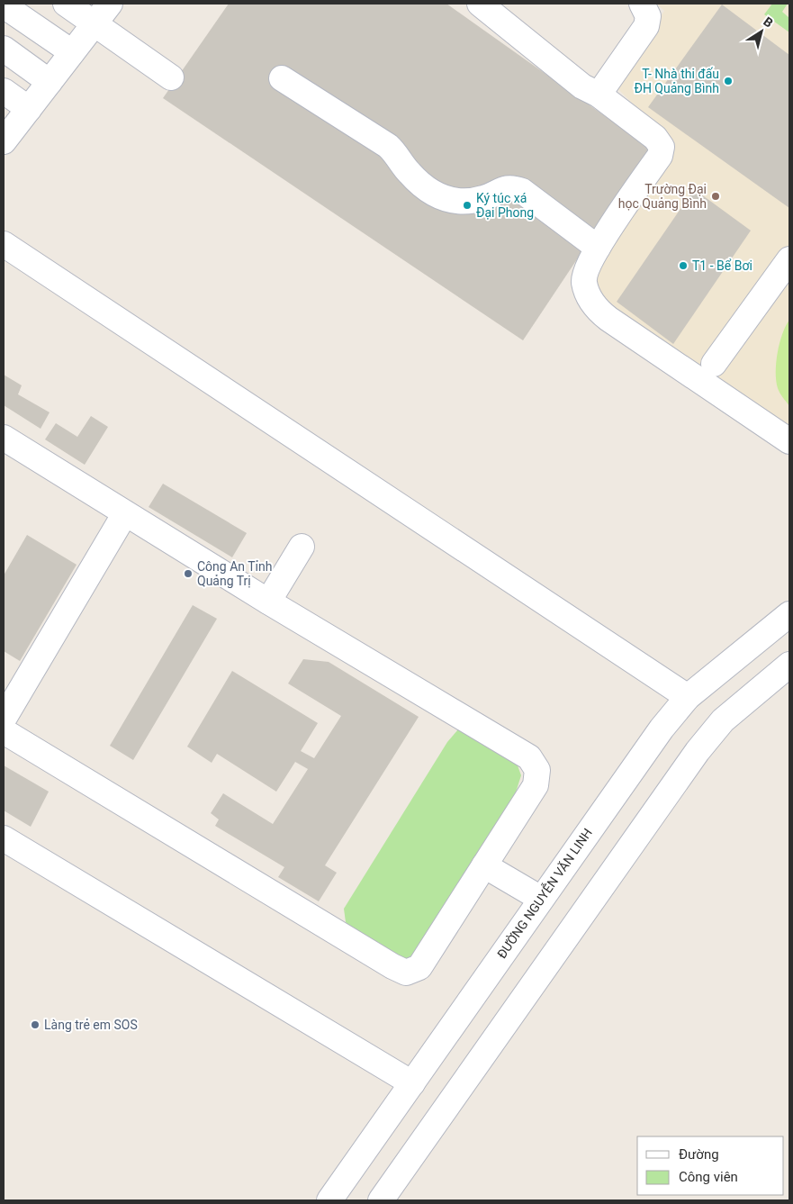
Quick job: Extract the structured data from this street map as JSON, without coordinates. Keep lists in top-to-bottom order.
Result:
{
  "streets": {
    "street": ["ĐƯỜNG NGUYỄN VĂN LINH"]
  },
  "places": [
    "T- Nhà thi đấu ĐH Quảng Bình",
    "Trường Đại học Quảng Bình",
    "Ký túc xá Đại Phong",
    "T1 - Bể Bơi",
    "Công An Tỉnh Quảng Trị",
    "Làng trẻ em SOS"
  ],
  "legend": ["Đường", "Công viên"],
  "north": "top right"
}
